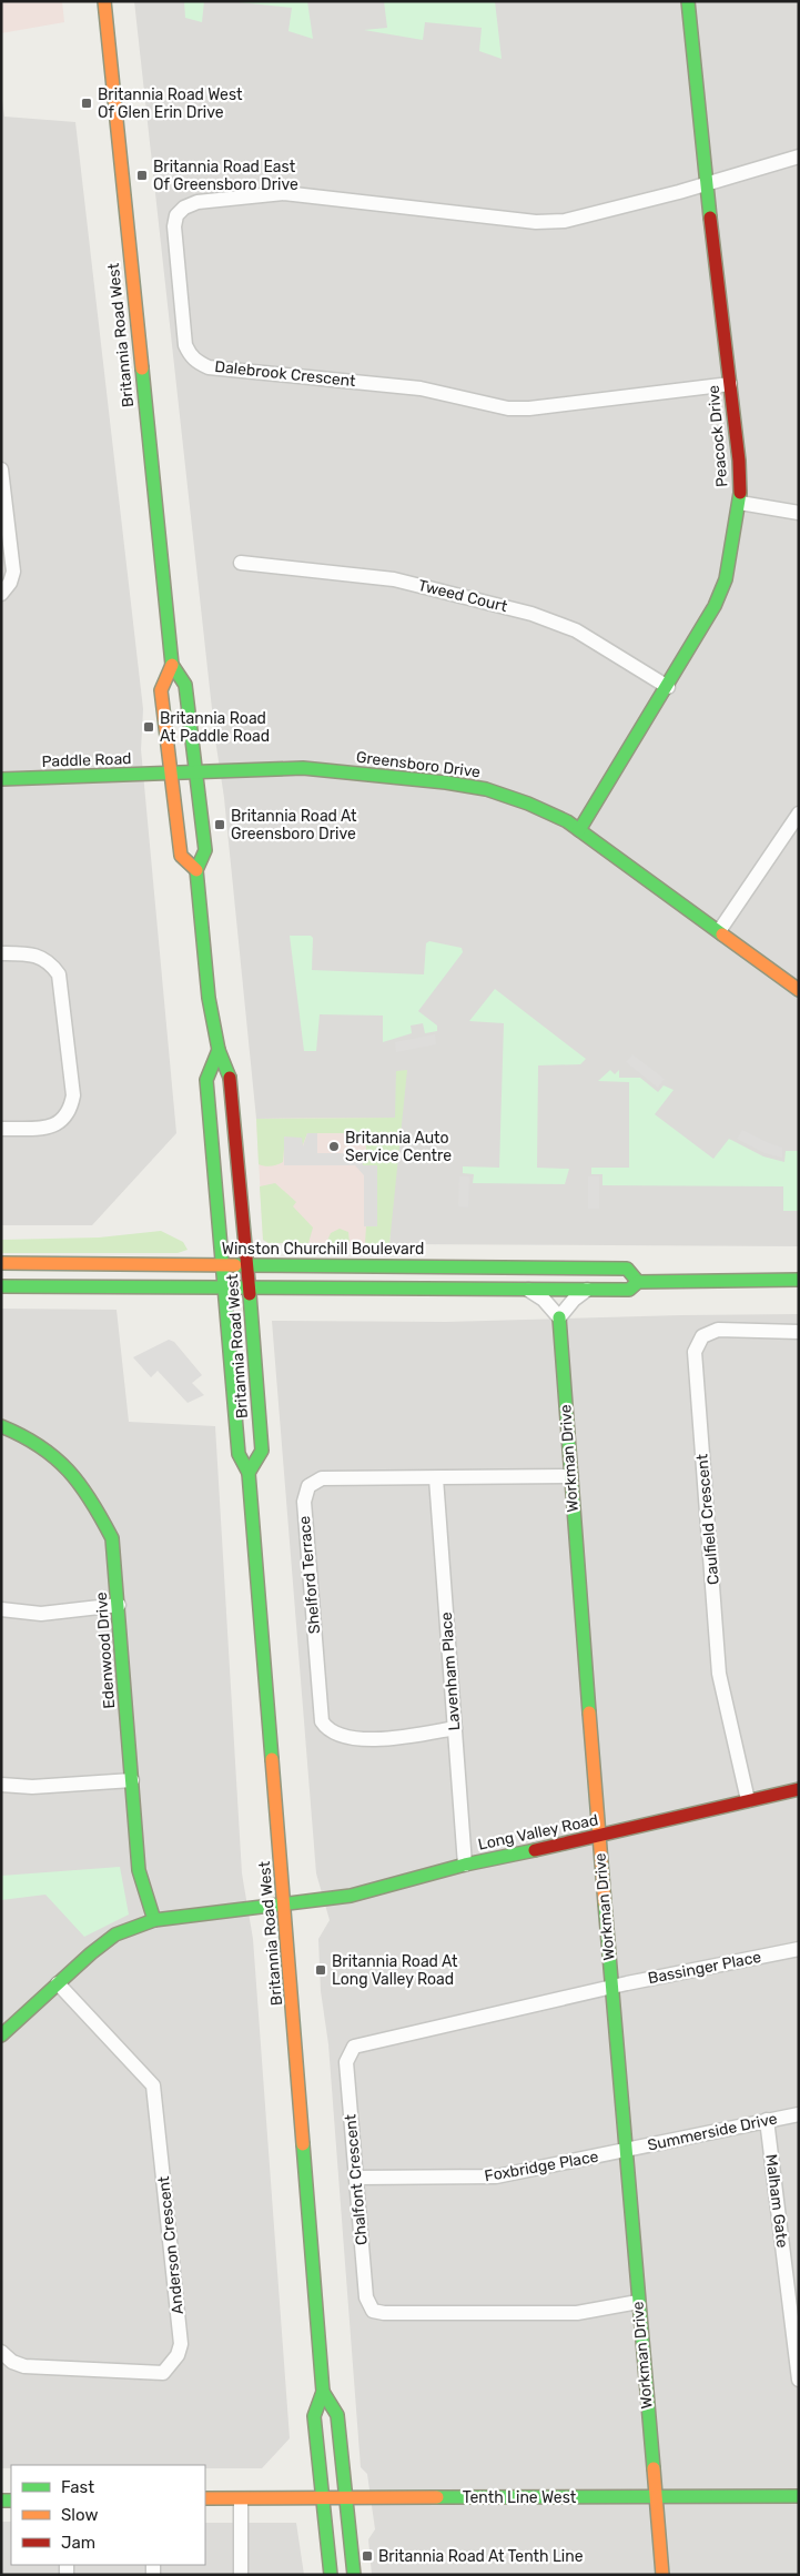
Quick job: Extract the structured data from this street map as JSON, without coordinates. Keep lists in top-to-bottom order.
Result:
{
  "streets": {
    "street": [
      "Britannia Road West",
      "Dalebrook Crescent",
      "Peacock Drive",
      "Tweed Court",
      "Paddle Road",
      "Greensboro Drive",
      "Winston Churchill Boulevard",
      "Workman Drive",
      "Caulfield Crescent",
      "Shelford Terrace",
      "Edenwood Drive",
      "Lavenham Place",
      "Long Valley Road",
      "Bassinger Place",
      "Summerside Drive",
      "Foxbridge Place",
      "Chalfont Crescent",
      "Malham Gate",
      "Anderson Crescent",
      "Tenth Line West"
    ]
  },
  "crossings": [
    ["Britannia Road West", "Paddle Road"],
    ["Britannia Road West", "Greensboro Drive"],
    ["Britannia Road West", "Winston Churchill Boulevard"],
    ["Britannia Road West", "Long Valley Road"],
    ["Britannia Road West", "Tenth Line West"],
    ["Dalebrook Crescent", "Peacock Drive"],
    ["Peacock Drive", "Tweed Court"],
    ["Peacock Drive", "Greensboro Drive"],
    ["Paddle Road", "Greensboro Drive"],
    ["Workman Drive", "Shelford Terrace"],
    ["Workman Drive", "Long Valley Road"],
    ["Workman Drive", "Bassinger Place"],
    ["Workman Drive", "Summerside Drive"],
    ["Workman Drive", "Foxbridge Place"],
    ["Workman Drive", "Chalfont Crescent"],
    ["Workman Drive", "Tenth Line West"],
    ["Caulfield Crescent", "Long Valley Road"],
    ["Shelford Terrace", "Lavenham Place"],
    ["Edenwood Drive", "Long Valley Road"],
    ["Lavenham Place", "Long Valley Road"],
    ["Long Valley Road", "Anderson Crescent"],
    ["Bassinger Place", "Chalfont Crescent"],
    ["Summerside Drive", "Foxbridge Place"],
    ["Summerside Drive", "Malham Gate"],
    ["Foxbridge Place", "Chalfont Crescent"]
  ],
  "places": {
    "transit": [
      "Britannia Road West Of Glen Erin Drive",
      "Britannia Road East Of Greensboro Drive",
      "Britannia Road At Paddle Road",
      "Britannia Road At Greensboro Drive",
      "Britannia Road At Long Valley Road",
      "Britannia Road At Tenth Line"
    ],
    "other": ["Britannia Auto Service Centre"]
  },
  "legend": ["Fast", "Slow", "Jam"]
}
